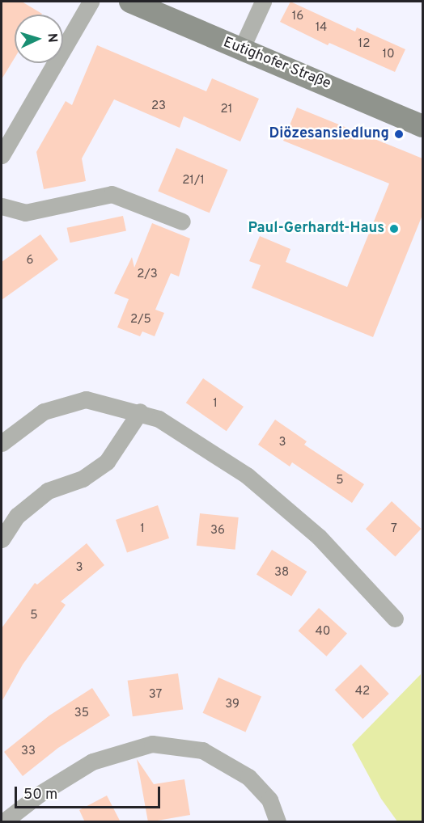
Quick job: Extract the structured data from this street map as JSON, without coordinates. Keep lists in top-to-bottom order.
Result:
{
  "streets": {
    "street": ["Eutighofer Straße"]
  },
  "places": ["Diözesansiedlung", "Paul-Gerhardt-Haus"],
  "house_numbers": [
    "16",
    "14",
    "12",
    "10",
    "23",
    "21",
    "21/1",
    "6",
    "2/3",
    "2/5",
    "1",
    "3",
    "5",
    "1",
    "7",
    "36",
    "3",
    "38",
    "5",
    "40",
    "42",
    "37",
    "39",
    "35",
    "33"
  ],
  "scale_bar": "50 m",
  "north": "right"
}
